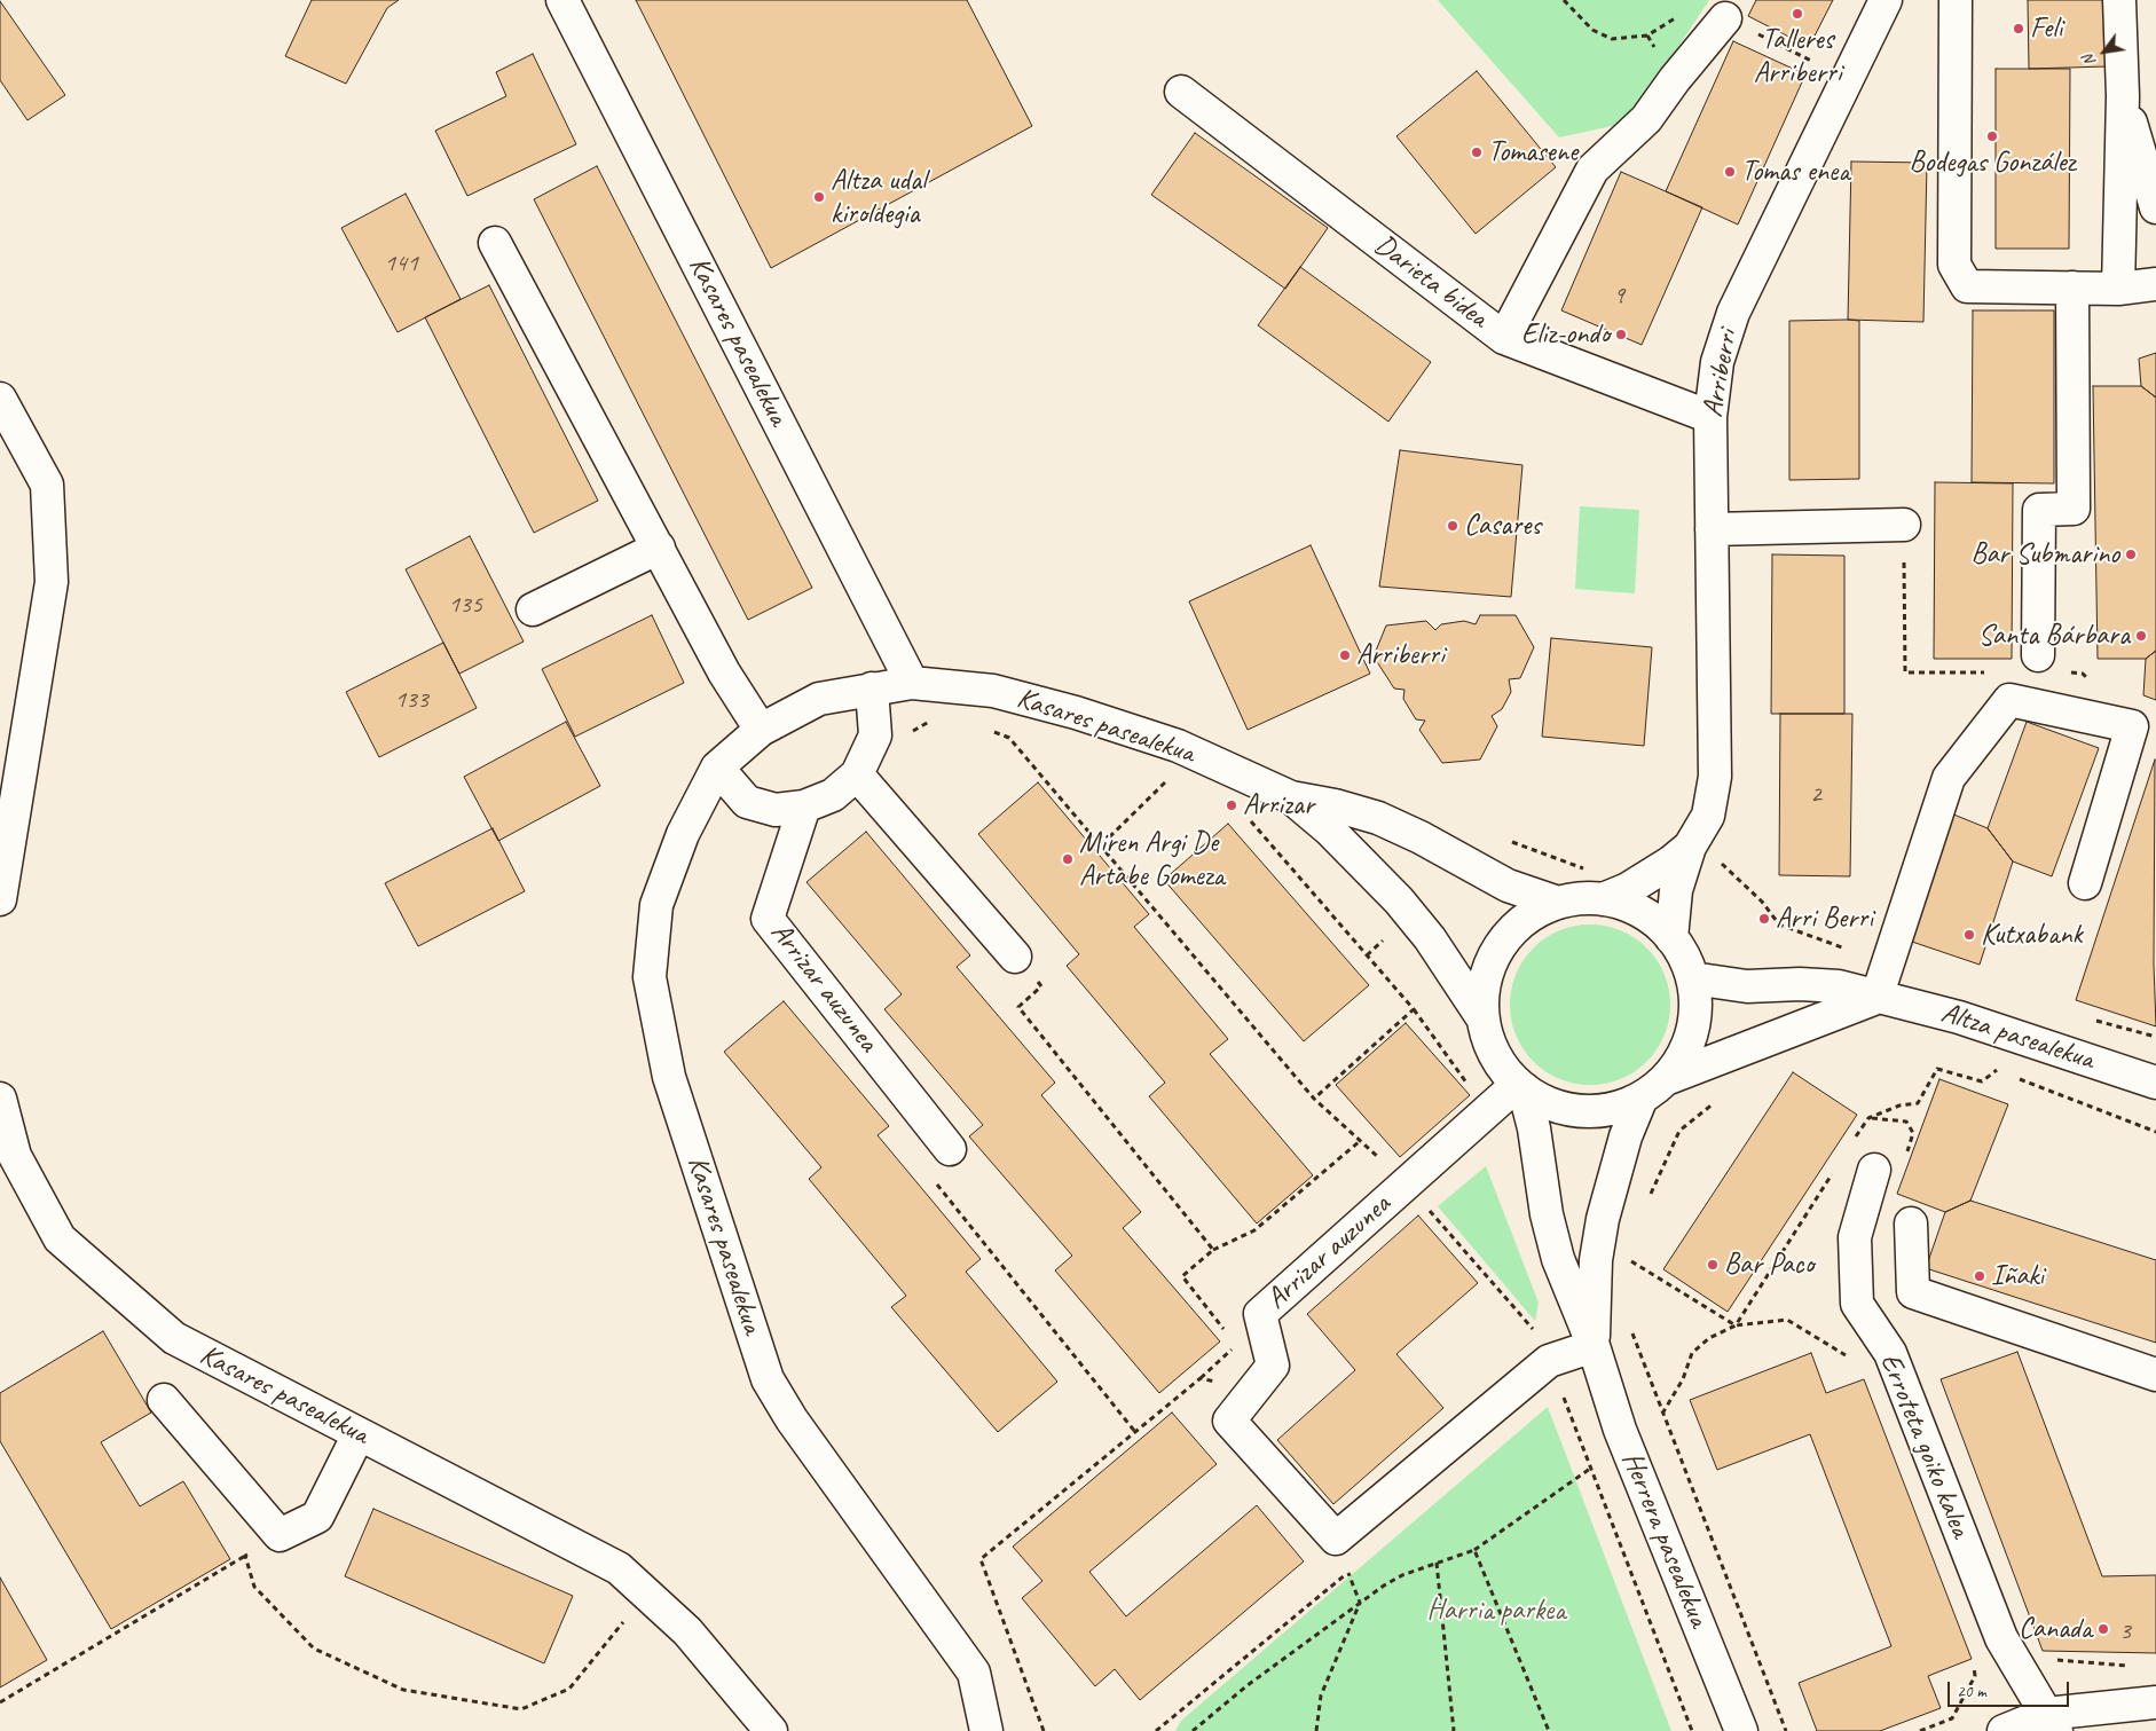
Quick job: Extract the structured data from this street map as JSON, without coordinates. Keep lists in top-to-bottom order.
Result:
{
  "streets": {
    "street": [
      "Darieta bidea",
      "Kasares pasealekua",
      "Arriberri",
      "Arrizar auzunea",
      "Altza pasealekua",
      "Erroteta goiko kalea",
      "Herrera pasealekua"
    ]
  },
  "crossings": [
    ["Darieta bidea", "Arriberri"],
    ["Kasares pasealekua", "Arriberri"],
    ["Arriberri", "Arrizar auzunea"],
    ["Arriberri", "Altza pasealekua"],
    ["Arriberri", "Herrera pasealekua"],
    ["Arrizar auzunea", "Herrera pasealekua"]
  ],
  "parks": ["Harria parkea"],
  "places": [
    "Talleres Arriberri",
    "Feli",
    "Bodegas González",
    "Tomasene",
    "Tomas enea",
    "Altza udal kiroldegia",
    "Eliz-ondo",
    "Casares",
    "Bar Submarino",
    "Santa Bárbara",
    "Arriberri",
    "Arrizar",
    "Miren Argi De Artabe Gomeza",
    "Arri Berri",
    "Kutxabank",
    "Bar Paco",
    "Iñaki",
    "Canada"
  ],
  "house_numbers": [
    "141",
    "9",
    "135",
    "133",
    "2",
    "3"
  ],
  "scale_bar": "20 m",
  "north": "bottom left"
}
